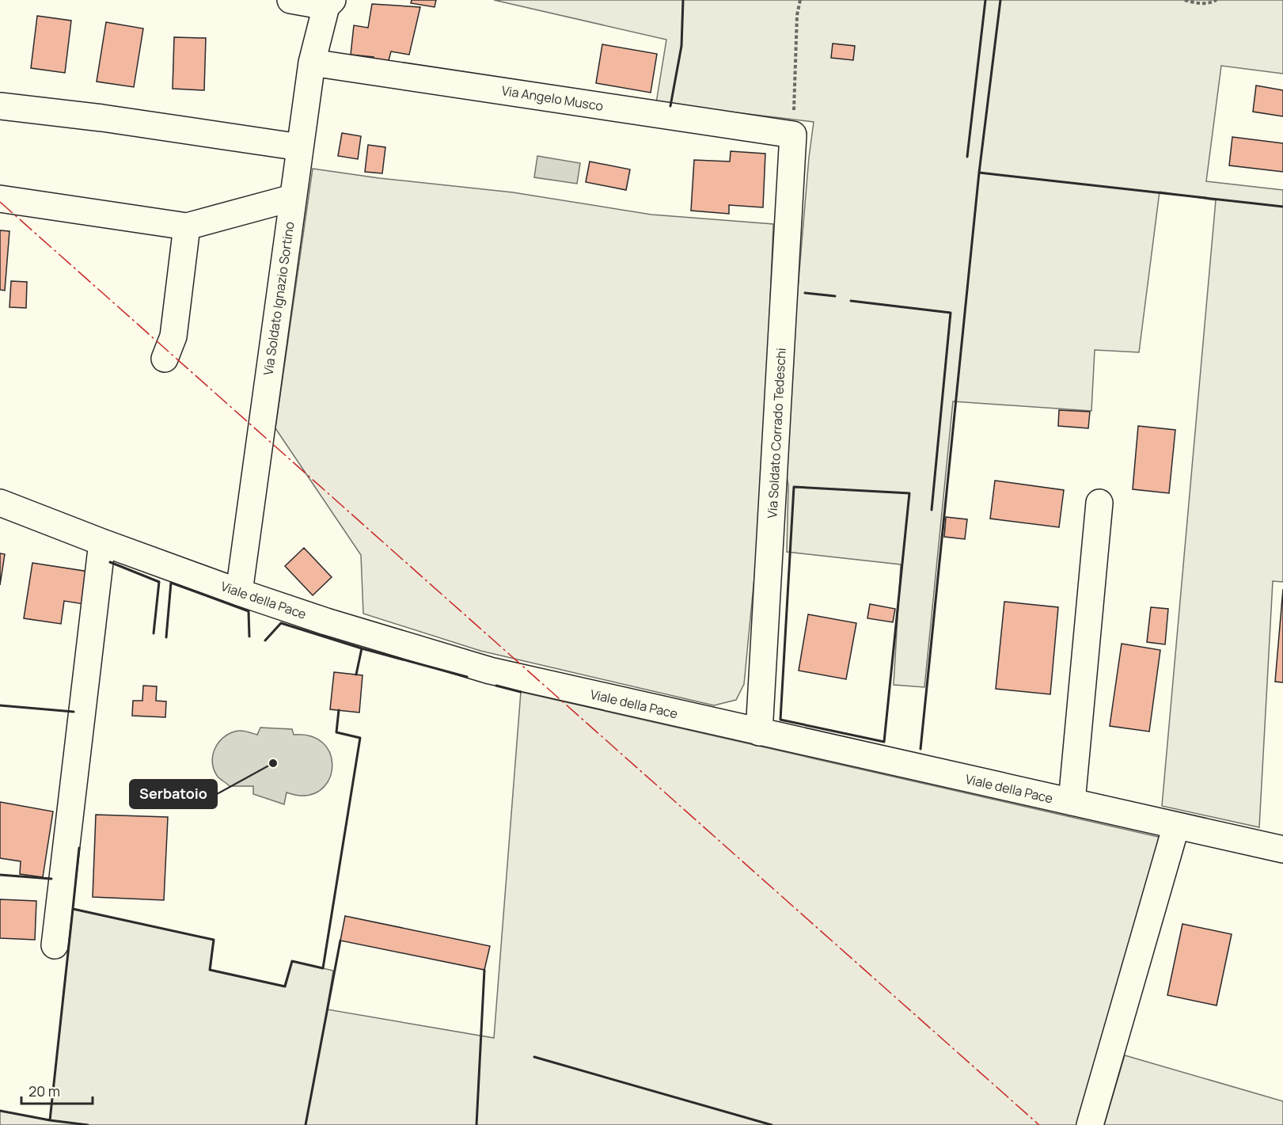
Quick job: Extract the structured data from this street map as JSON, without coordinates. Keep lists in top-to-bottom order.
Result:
{
  "streets": {
    "street": [
      "Via Angelo Musco",
      "Via Soldato Ignazio Sortino",
      "Via Soldato Corrado Tedeschi",
      "Viale della Pace"
    ]
  },
  "crossings": [
    ["Via Angelo Musco", "Via Soldato Ignazio Sortino"],
    ["Via Angelo Musco", "Via Soldato Corrado Tedeschi"],
    ["Via Soldato Ignazio Sortino", "Viale della Pace"],
    ["Via Soldato Corrado Tedeschi", "Viale della Pace"]
  ],
  "places": ["Serbatoio"],
  "scale_bar": "20 m"
}
